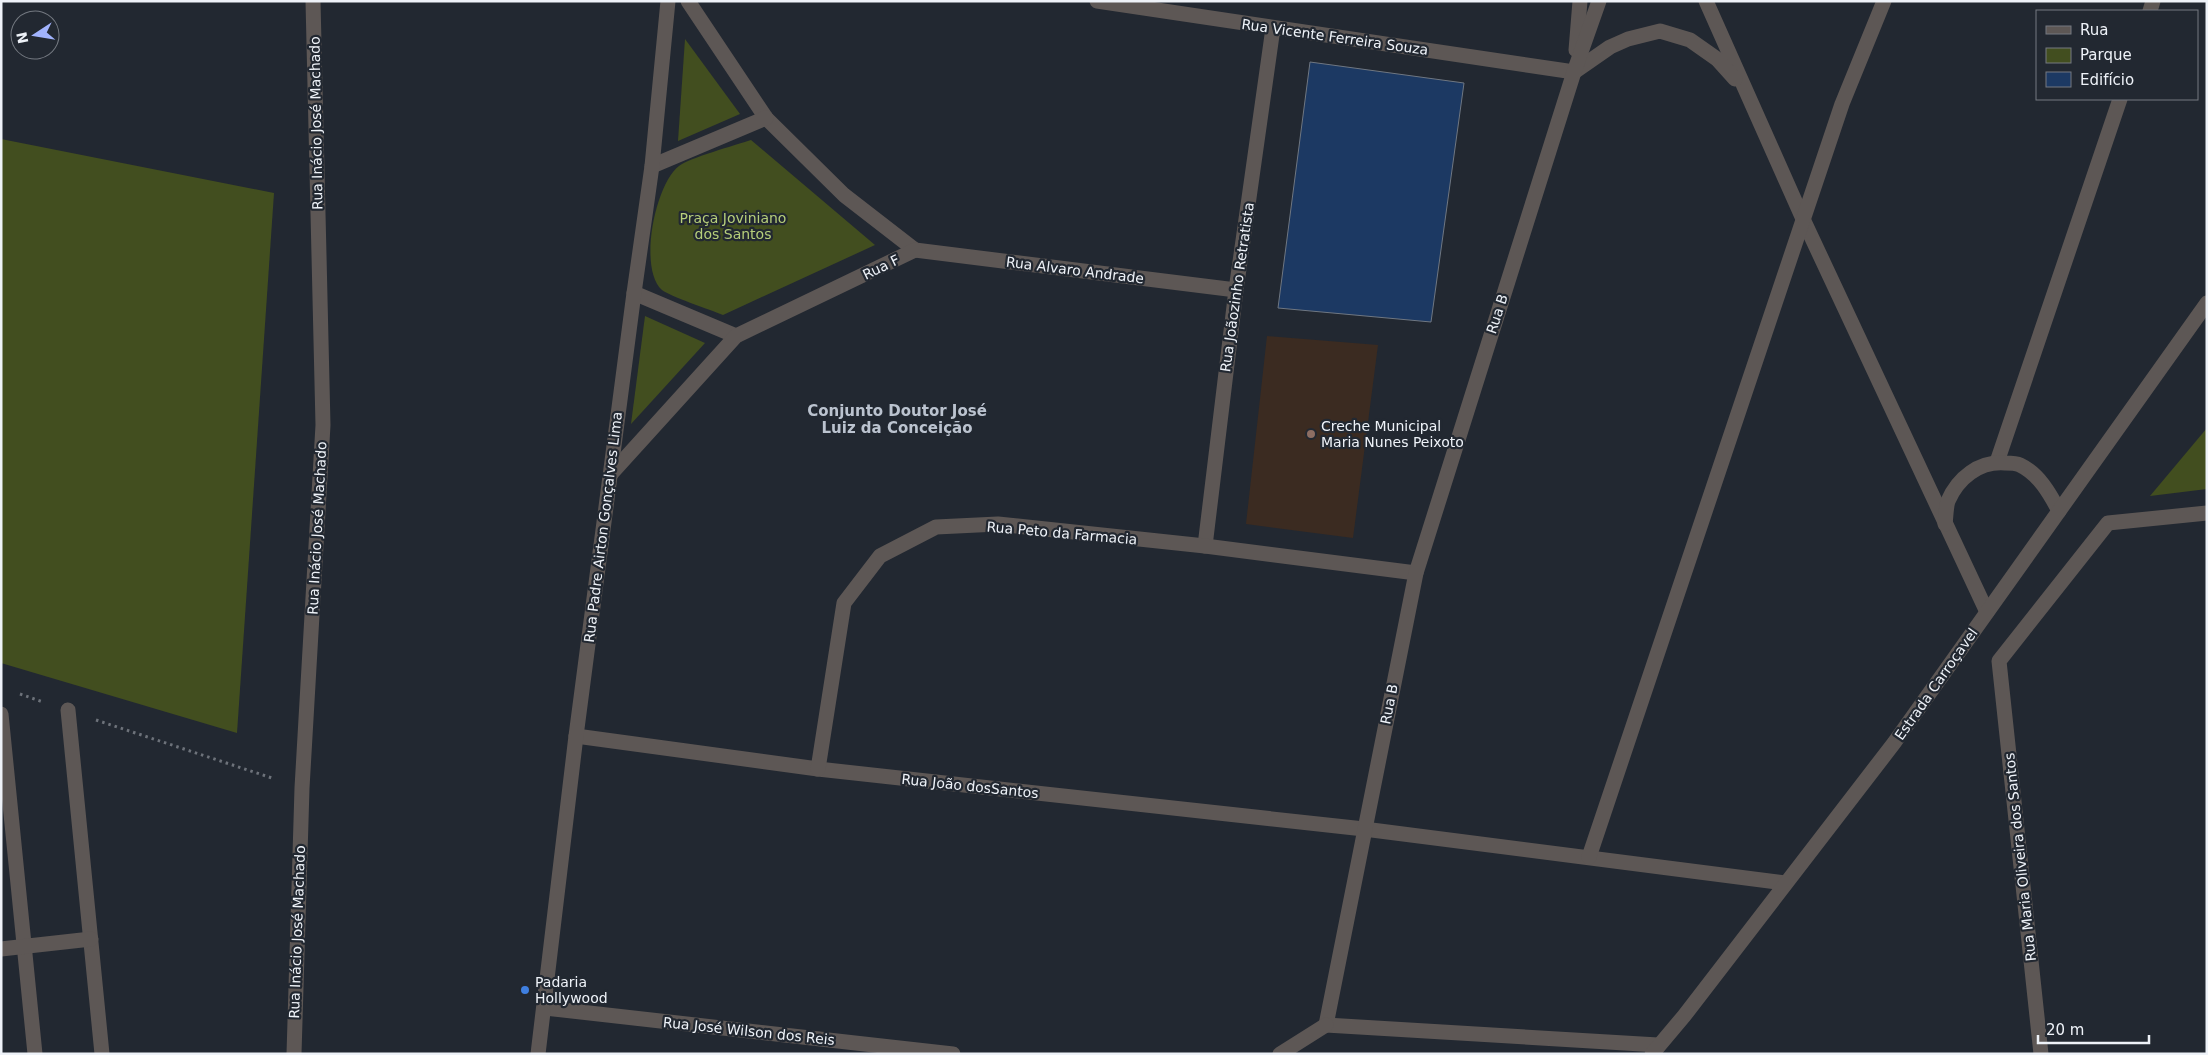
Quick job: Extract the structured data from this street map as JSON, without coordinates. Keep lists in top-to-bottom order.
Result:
{
  "streets": {
    "street": [
      "Rua Vicente Ferreira Souza",
      "Rua Inácio José Machado",
      "Rua F",
      "Rua Alvaro Andrade",
      "Rua Joãozinho Retratista",
      "Rua B",
      "Rua Padre Airton Gonçalves Lima",
      "Rua Peto da Farmacia",
      "Estrada Carroçavel",
      "Rua João dosSantos",
      "Rua Maria Oliveira dos Santos",
      "Rua José Wilson dos Reis"
    ]
  },
  "crossings": [
    ["Rua Vicente Ferreira Souza", "Rua Joãozinho Retratista"],
    ["Rua Vicente Ferreira Souza", "Rua B"],
    ["Rua F", "Rua Alvaro Andrade"],
    ["Rua F", "Rua Padre Airton Gonçalves Lima"],
    ["Rua Alvaro Andrade", "Rua Joãozinho Retratista"],
    ["Rua Joãozinho Retratista", "Rua Peto da Farmacia"],
    ["Rua B", "Rua Peto da Farmacia"],
    ["Rua B", "Rua João dosSantos"],
    ["Rua Padre Airton Gonçalves Lima", "Rua João dosSantos"],
    ["Rua Padre Airton Gonçalves Lima", "Rua José Wilson dos Reis"],
    ["Rua Peto da Farmacia", "Rua João dosSantos"],
    ["Estrada Carroçavel", "Rua João dosSantos"]
  ],
  "districts": ["Conjunto Doutor José Luiz da Conceição"],
  "parks": ["Praça Joviniano dos Santos"],
  "places": ["Creche Municipal Maria Nunes Peixoto", "Padaria Hollywood"],
  "legend": ["Rua", "Parque", "Edifício"],
  "scale_bar": "20 m",
  "north": "left"
}
